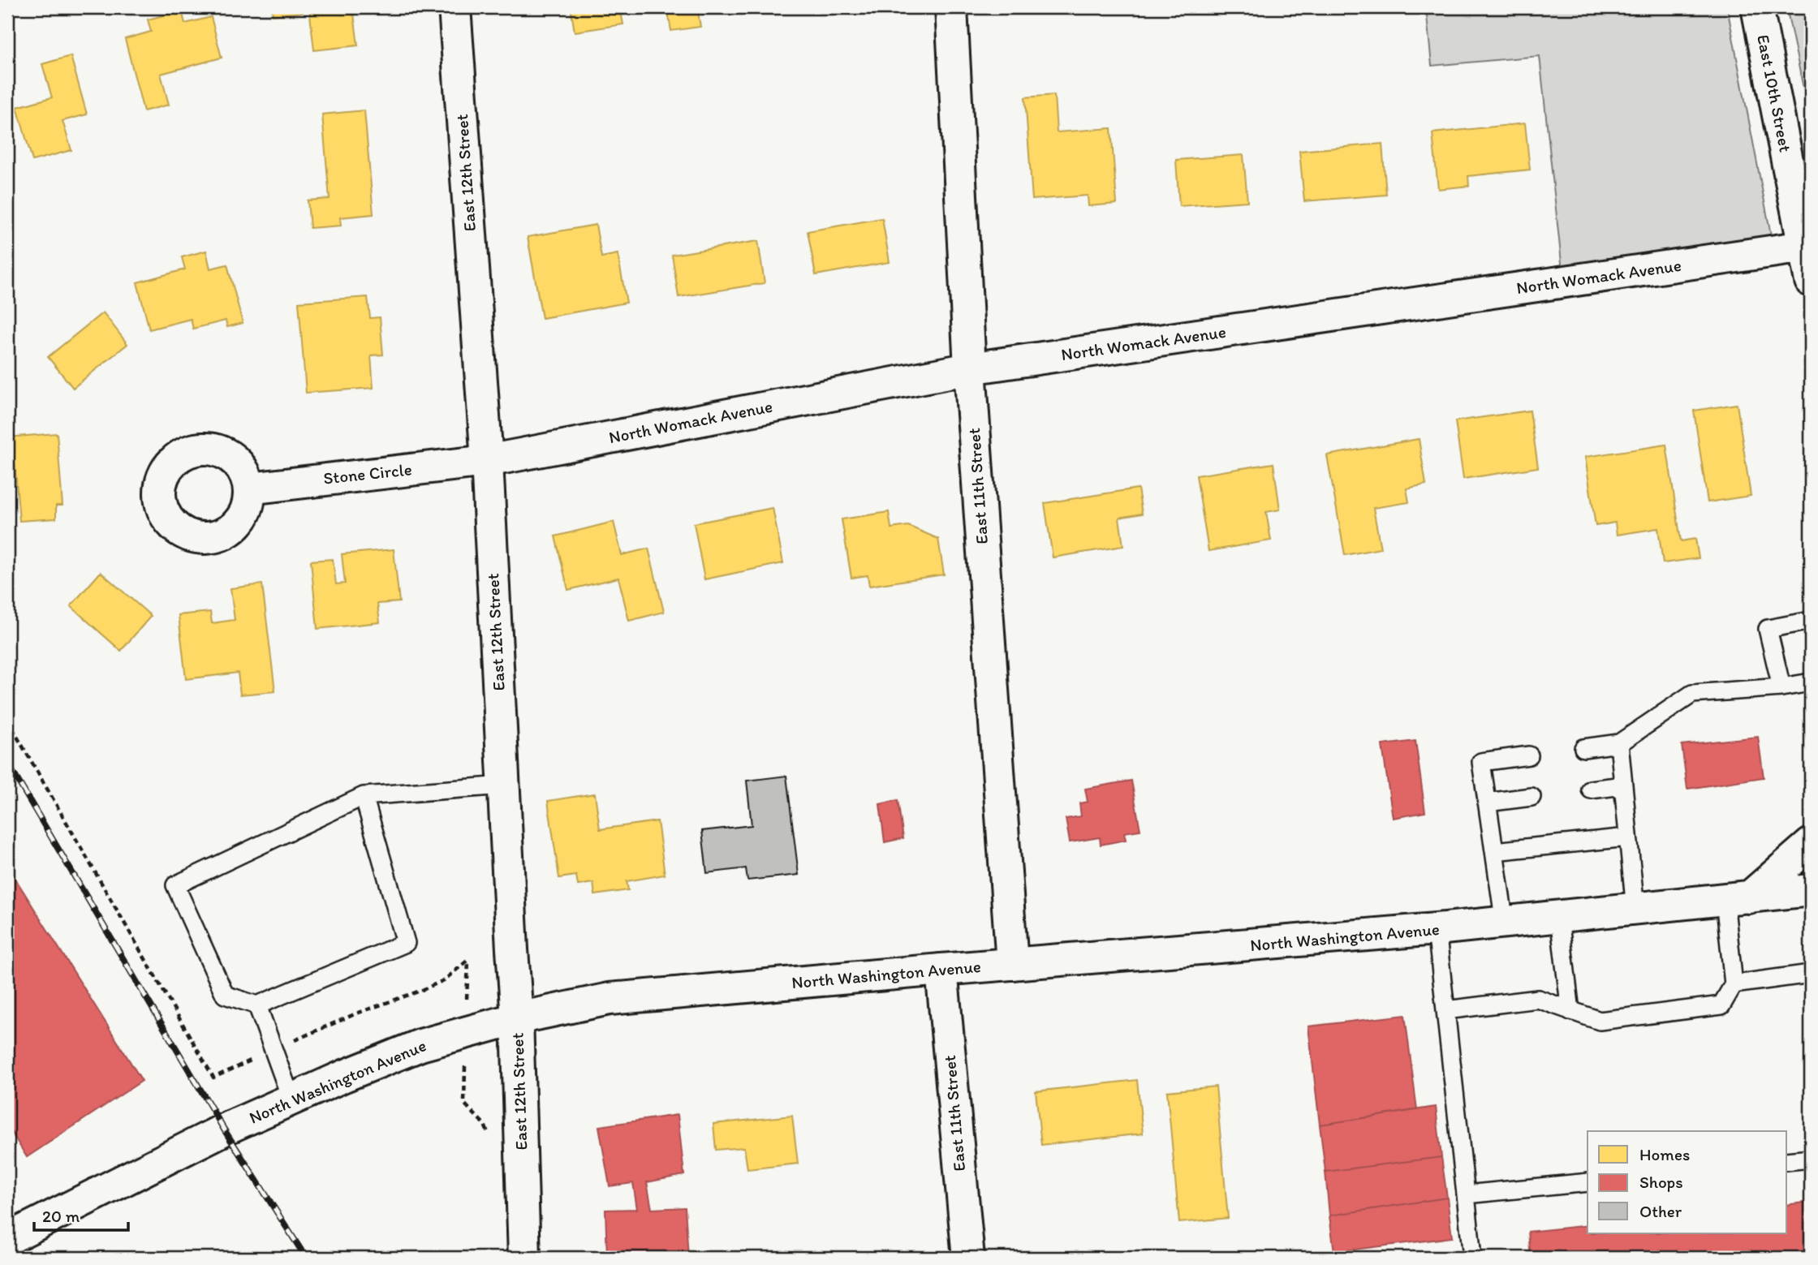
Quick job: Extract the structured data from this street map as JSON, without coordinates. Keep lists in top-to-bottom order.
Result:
{
  "streets": {
    "street": [
      "East 10th Street",
      "East 12th Street",
      "North Womack Avenue",
      "Stone Circle",
      "East 11th Street",
      "North Washington Avenue"
    ]
  },
  "crossings": [
    ["East 10th Street", "North Womack Avenue"],
    ["East 12th Street", "North Womack Avenue"],
    ["East 12th Street", "Stone Circle"],
    ["East 12th Street", "North Washington Avenue"],
    ["North Womack Avenue", "Stone Circle"],
    ["North Womack Avenue", "East 11th Street"],
    ["East 11th Street", "North Washington Avenue"]
  ],
  "legend": ["Homes", "Shops", "Other"],
  "scale_bar": "20 m"
}
